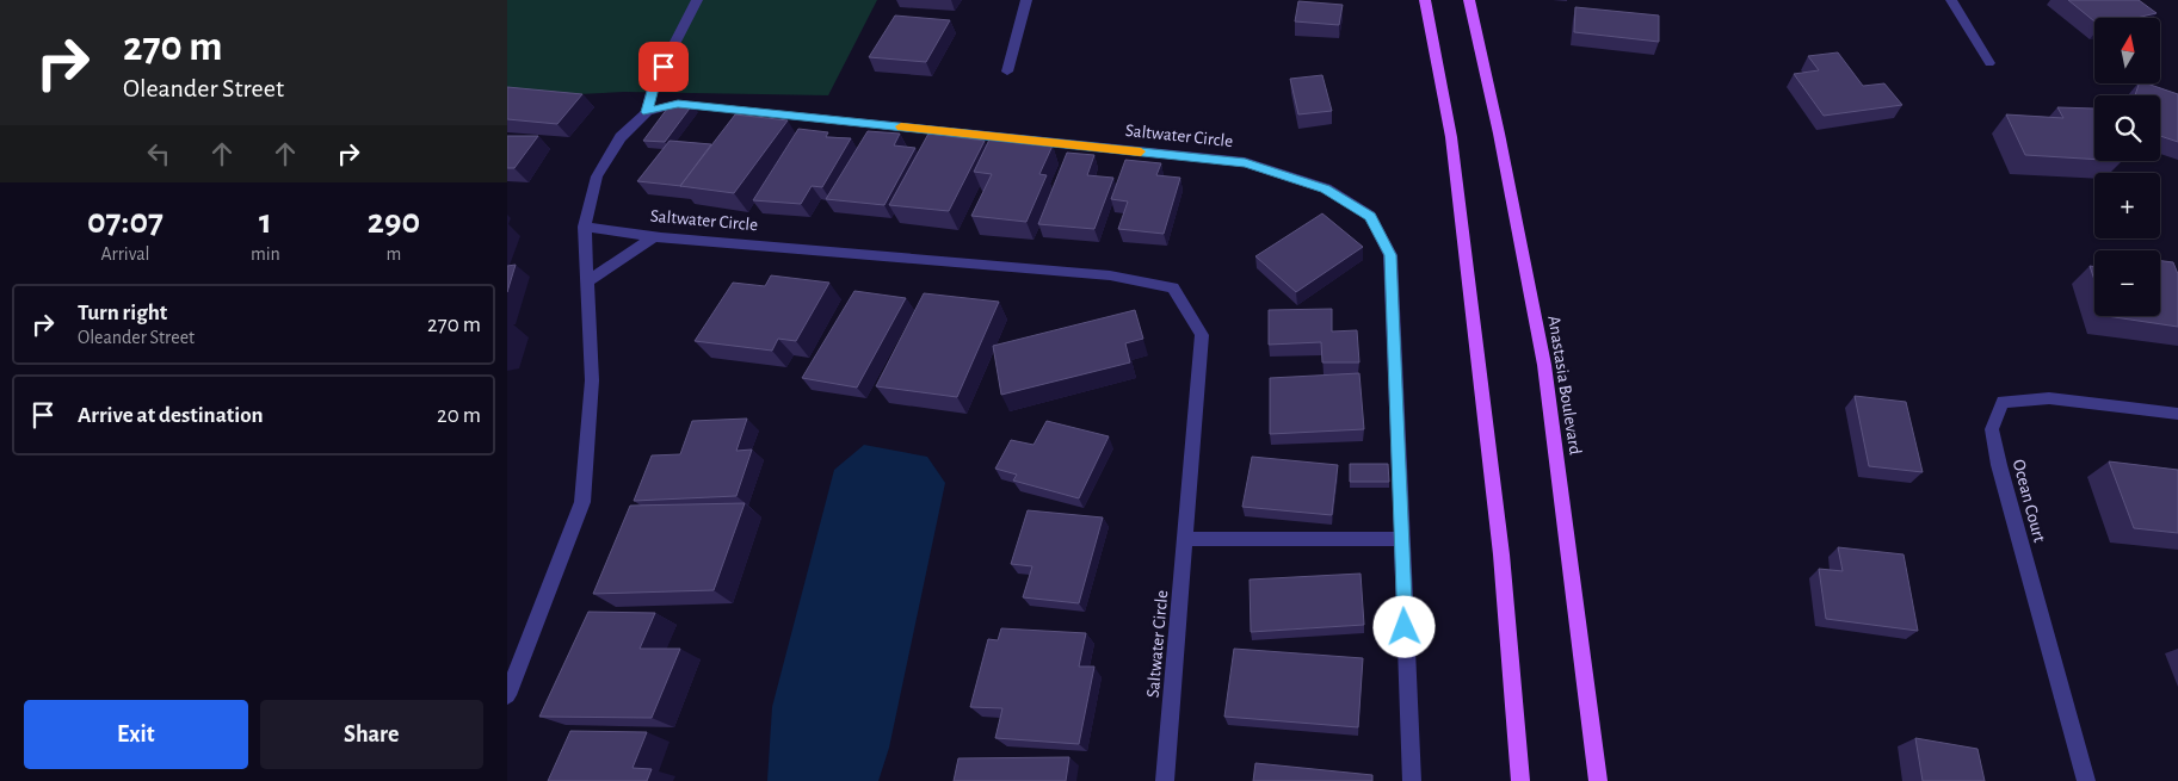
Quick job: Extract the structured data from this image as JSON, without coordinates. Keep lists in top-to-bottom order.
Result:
{
  "streets": {
    "main road": ["Anastasia Boulevard"],
    "street": ["Saltwater Circle", "Ocean Court"]
  },
  "north": "top",
  "page": {
    "turn": ["270 m", "Oleander Street"],
    "map_buttons": ["+", "−"],
    "eta": [
      "07:07",
      "Arrival",
      "1",
      "min",
      "290",
      "m"
    ],
    "list": [
      {
        "name": "Turn right",
        "note": "Oleander Street",
        "value": "270 m"
      },
      {
        "name": "Arrive at destination",
        "value": "20 m"
      }
    ],
    "buttons": ["Exit", "Share"]
  }
}
